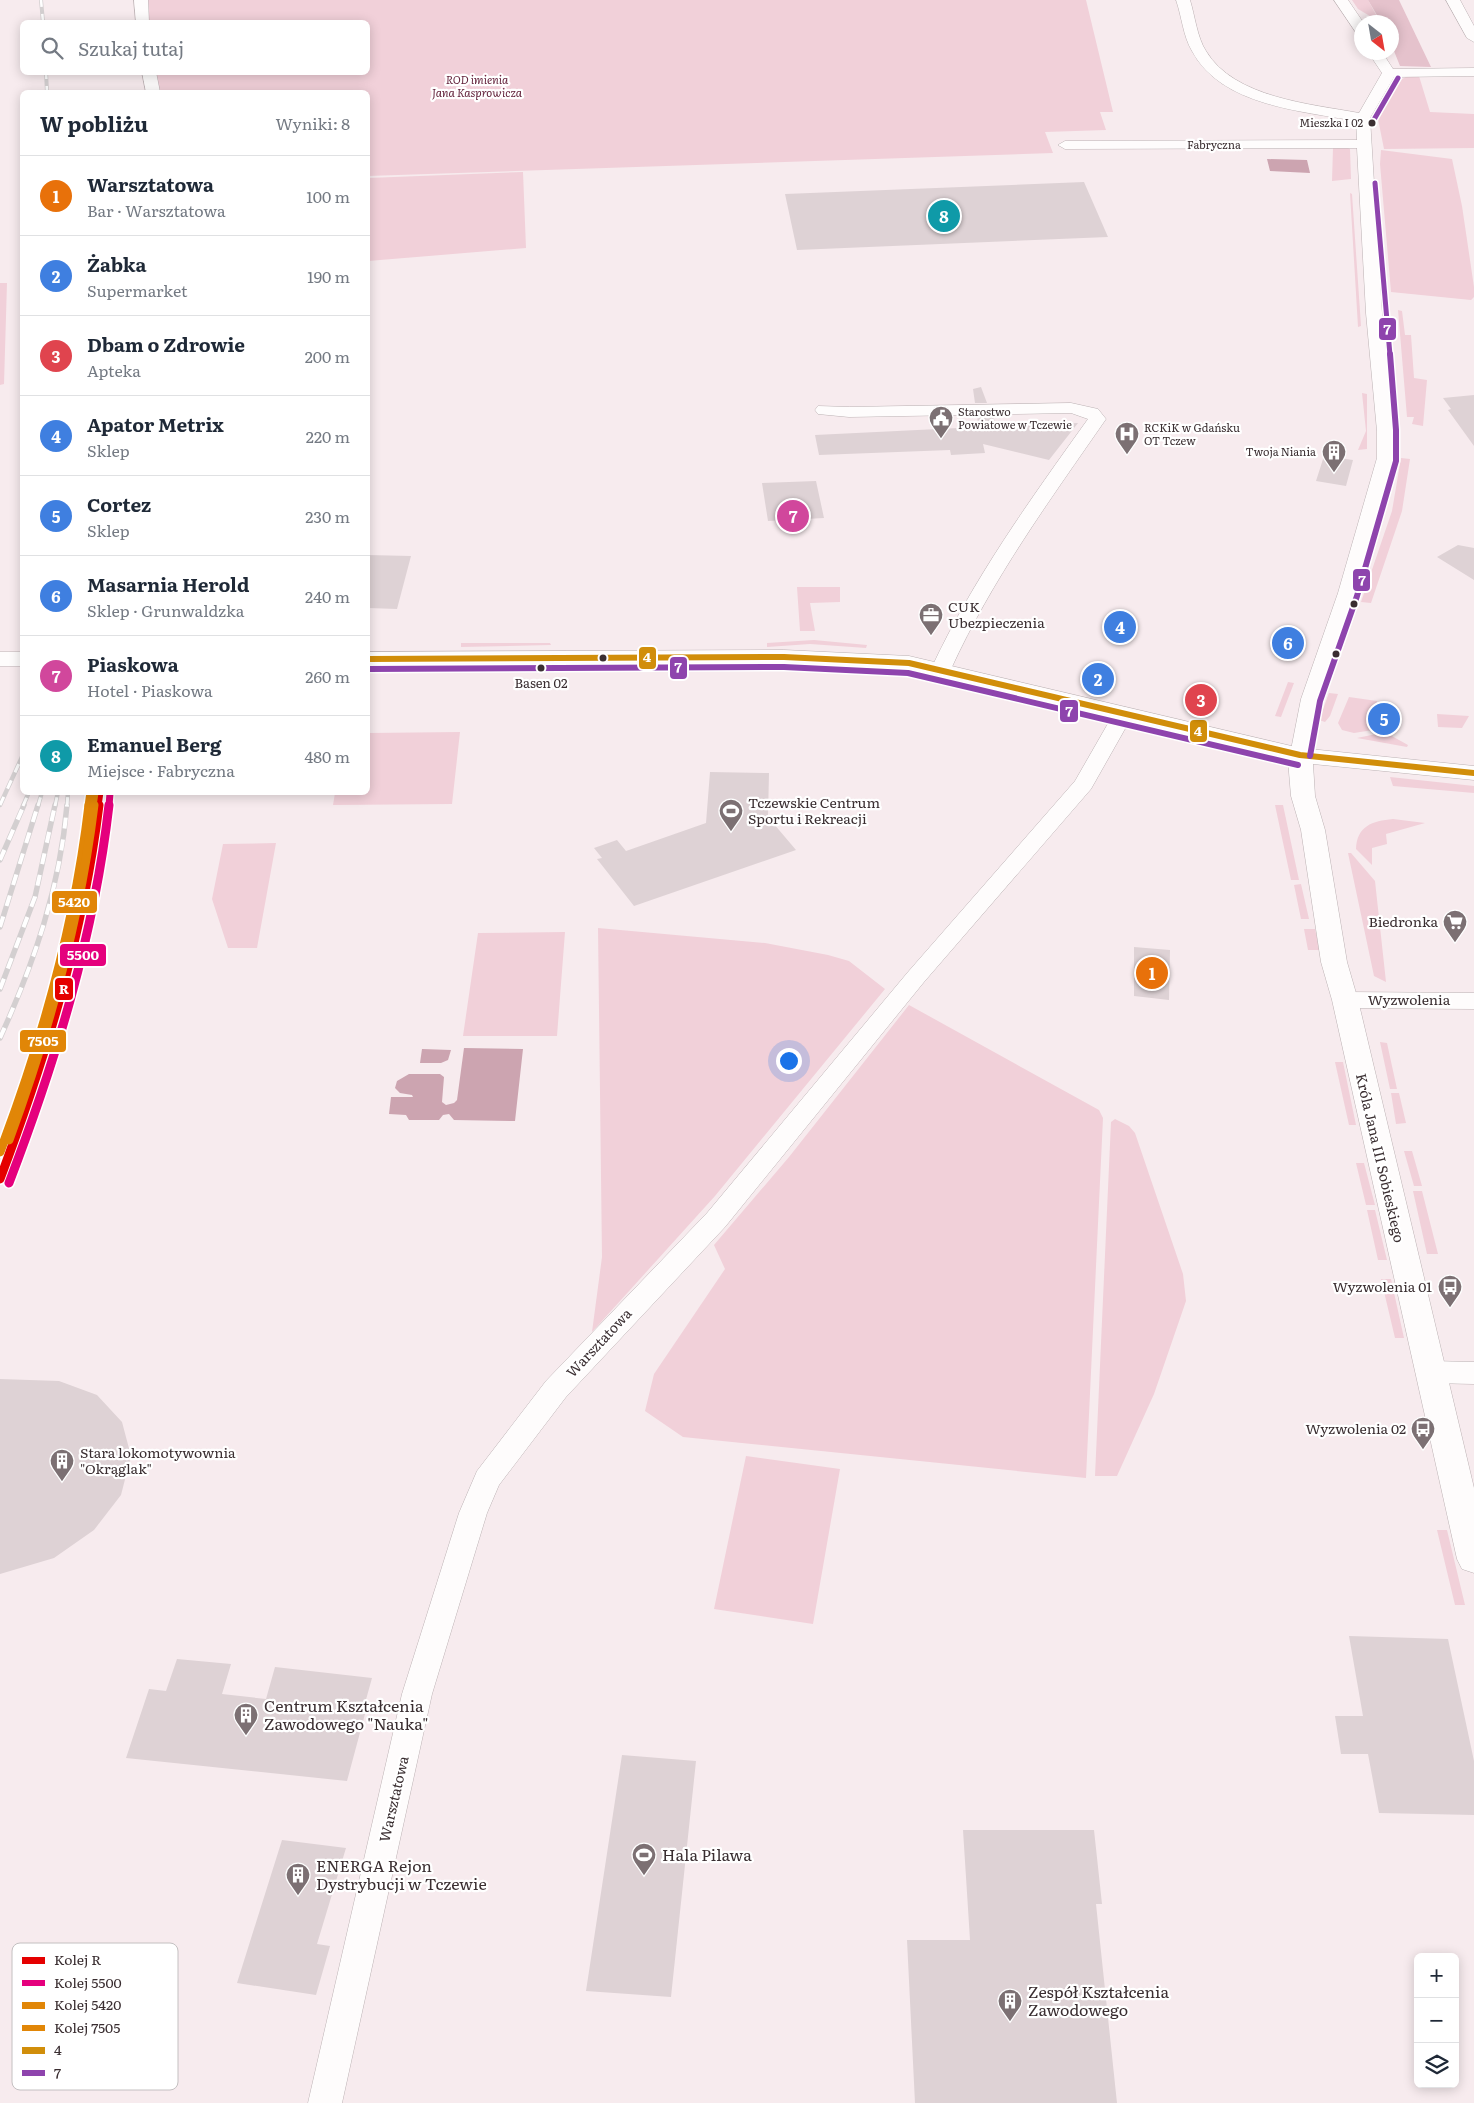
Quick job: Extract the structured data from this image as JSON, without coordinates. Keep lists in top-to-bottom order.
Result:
{
  "streets": {
    "street": [
      "Fabryczna",
      "Wyzwolenia",
      "Króla Jana III Sobieskiego",
      "Warsztatowa"
    ]
  },
  "crossings": [
    ["Wyzwolenia", "Króla Jana III Sobieskiego"]
  ],
  "parks": ["ROD imienia Jana Kasprowicza"],
  "places": {
    "other": ["Mieszka I 02", "Basen 02"],
    "public building": ["Starostwo Powiatowe w Tczewie"],
    "hospital": ["RCKiK w Gdańsku OT Tczew"],
    "building": [
      "Twoja Niania",
      "Stara lokomotywownia \"Okrąglak\"",
      "Centrum Kształcenia Zawodowego \"Nauka\"",
      "ENERGA Rejon Dystrybucji w Tczewie",
      "Zespół Kształcenia Zawodowego"
    ],
    "office": ["CUK Ubezpieczenia"],
    "sports": ["Tczewskie Centrum Sportu i Rekreacji", "Hala Pilawa"],
    "supermarket": ["Biedronka"],
    "bus stop": ["Wyzwolenia 01", "Wyzwolenia 02"]
  },
  "lines": [
    "transit line 7",
    "transit line 4",
    "rail line R",
    "rail line 5500",
    "rail line 5420",
    "rail line 7505"
  ],
  "legend": [
    "Kolej R",
    "Kolej 5500",
    "Kolej 5420",
    "Kolej 7505",
    "4",
    "7"
  ],
  "north": "bottom right",
  "page": {
    "search": "Szukaj tutaj",
    "heading": ["W pobliżu", "Wyniki: 8"],
    "list": [
      {
        "mark": "1",
        "name": "Warsztatowa",
        "note": "Bar · Warsztatowa",
        "value": "100 m"
      },
      {
        "mark": "2",
        "name": "Żabka",
        "note": "Supermarket",
        "value": "190 m"
      },
      {
        "mark": "3",
        "name": "Dbam o Zdrowie",
        "note": "Apteka",
        "value": "200 m"
      },
      {
        "mark": "4",
        "name": "Apator Metrix",
        "note": "Sklep",
        "value": "220 m"
      },
      {
        "mark": "5",
        "name": "Cortez",
        "note": "Sklep",
        "value": "230 m"
      },
      {
        "mark": "6",
        "name": "Masarnia Herold",
        "note": "Sklep · Grunwaldzka",
        "value": "240 m"
      },
      {
        "mark": "7",
        "name": "Piaskowa",
        "note": "Hotel · Piaskowa",
        "value": "260 m"
      },
      {
        "mark": "8",
        "name": "Emanuel Berg",
        "note": "Miejsce · Fabryczna",
        "value": "480 m"
      }
    ],
    "pins": [
      "8",
      "7",
      "4",
      "6",
      "2",
      "3",
      "5",
      "1"
    ],
    "map_buttons": ["+", "−"]
  }
}
